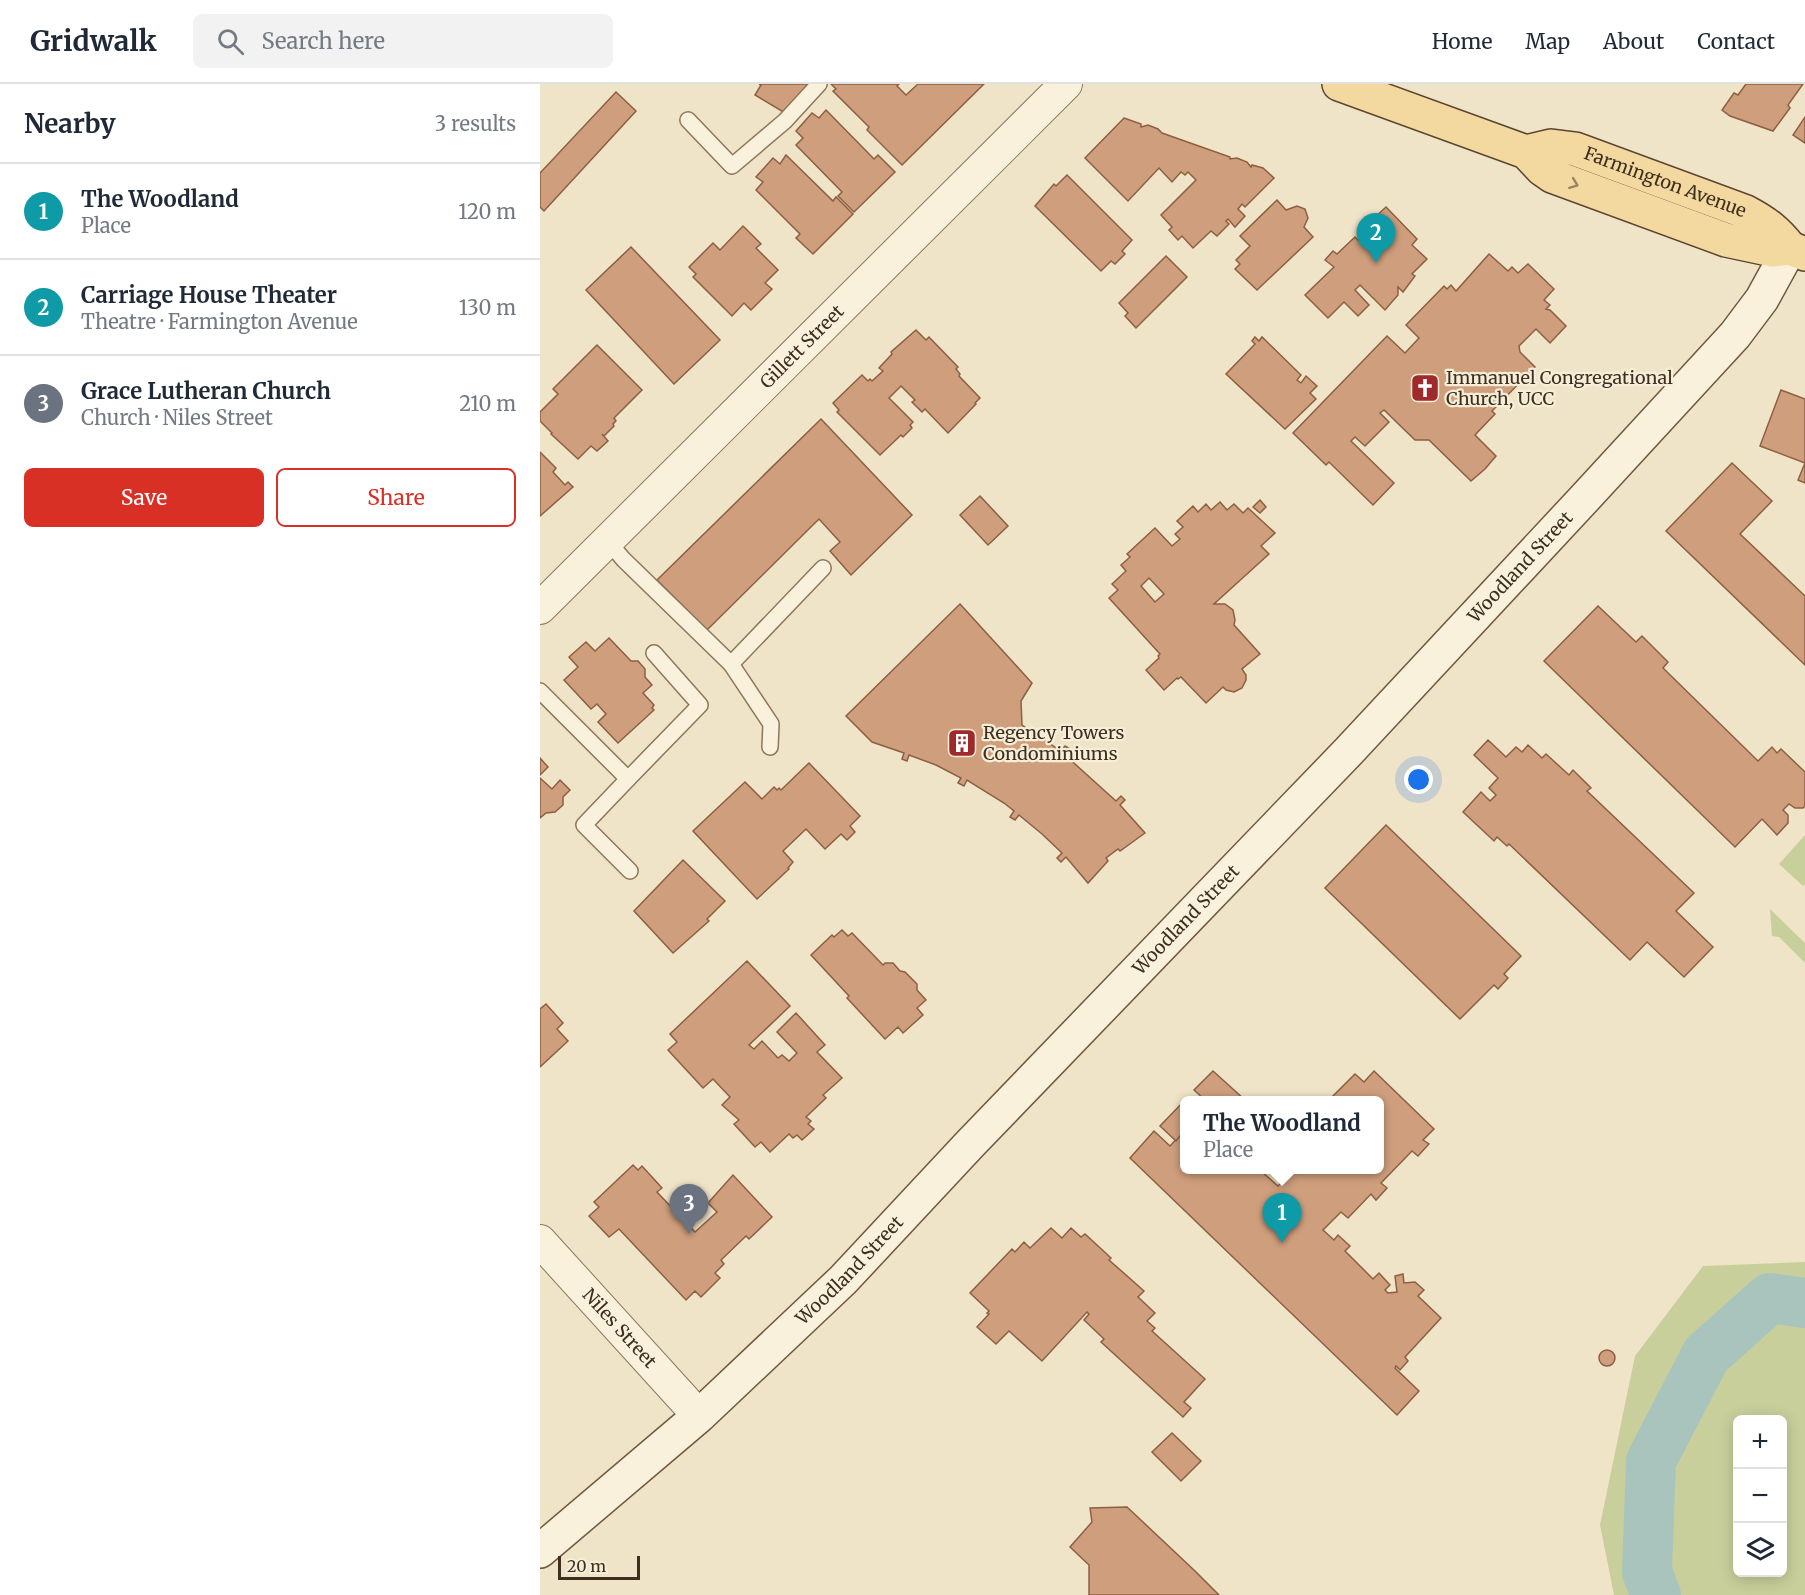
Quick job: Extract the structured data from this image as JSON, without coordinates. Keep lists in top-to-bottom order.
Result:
{
  "streets": {
    "main road": ["Farmington Avenue", "Woodland Street"],
    "street": ["Gillett Street", "Niles Street"]
  },
  "crossings": [
    ["Farmington Avenue", "Woodland Street"],
    ["Woodland Street", "Niles Street"]
  ],
  "places": {
    "church": ["Immanuel Congregational Church, UCC"],
    "building": ["Regency Towers Condominiums"]
  },
  "scale_bar": "20 m",
  "page": {
    "header": "Gridwalk",
    "search": "Search here",
    "nav": [
      "Home",
      "Map",
      "About",
      "Contact"
    ],
    "heading": ["Nearby", "3 results"],
    "list": [
      {
        "mark": "1",
        "name": "The Woodland",
        "note": "Place",
        "value": "120 m"
      },
      {
        "mark": "2",
        "name": "Carriage House Theater",
        "note": "Theatre · Farmington Avenue",
        "value": "130 m"
      },
      {
        "mark": "3",
        "name": "Grace Lutheran Church",
        "note": "Church · Niles Street",
        "value": "210 m"
      }
    ],
    "pins": ["2", "3", "1"],
    "buttons": ["Save", "Share"],
    "popup": ["The Woodland", "Place"],
    "map_buttons": ["+", "−"],
    "scale": "20 m"
  }
}
